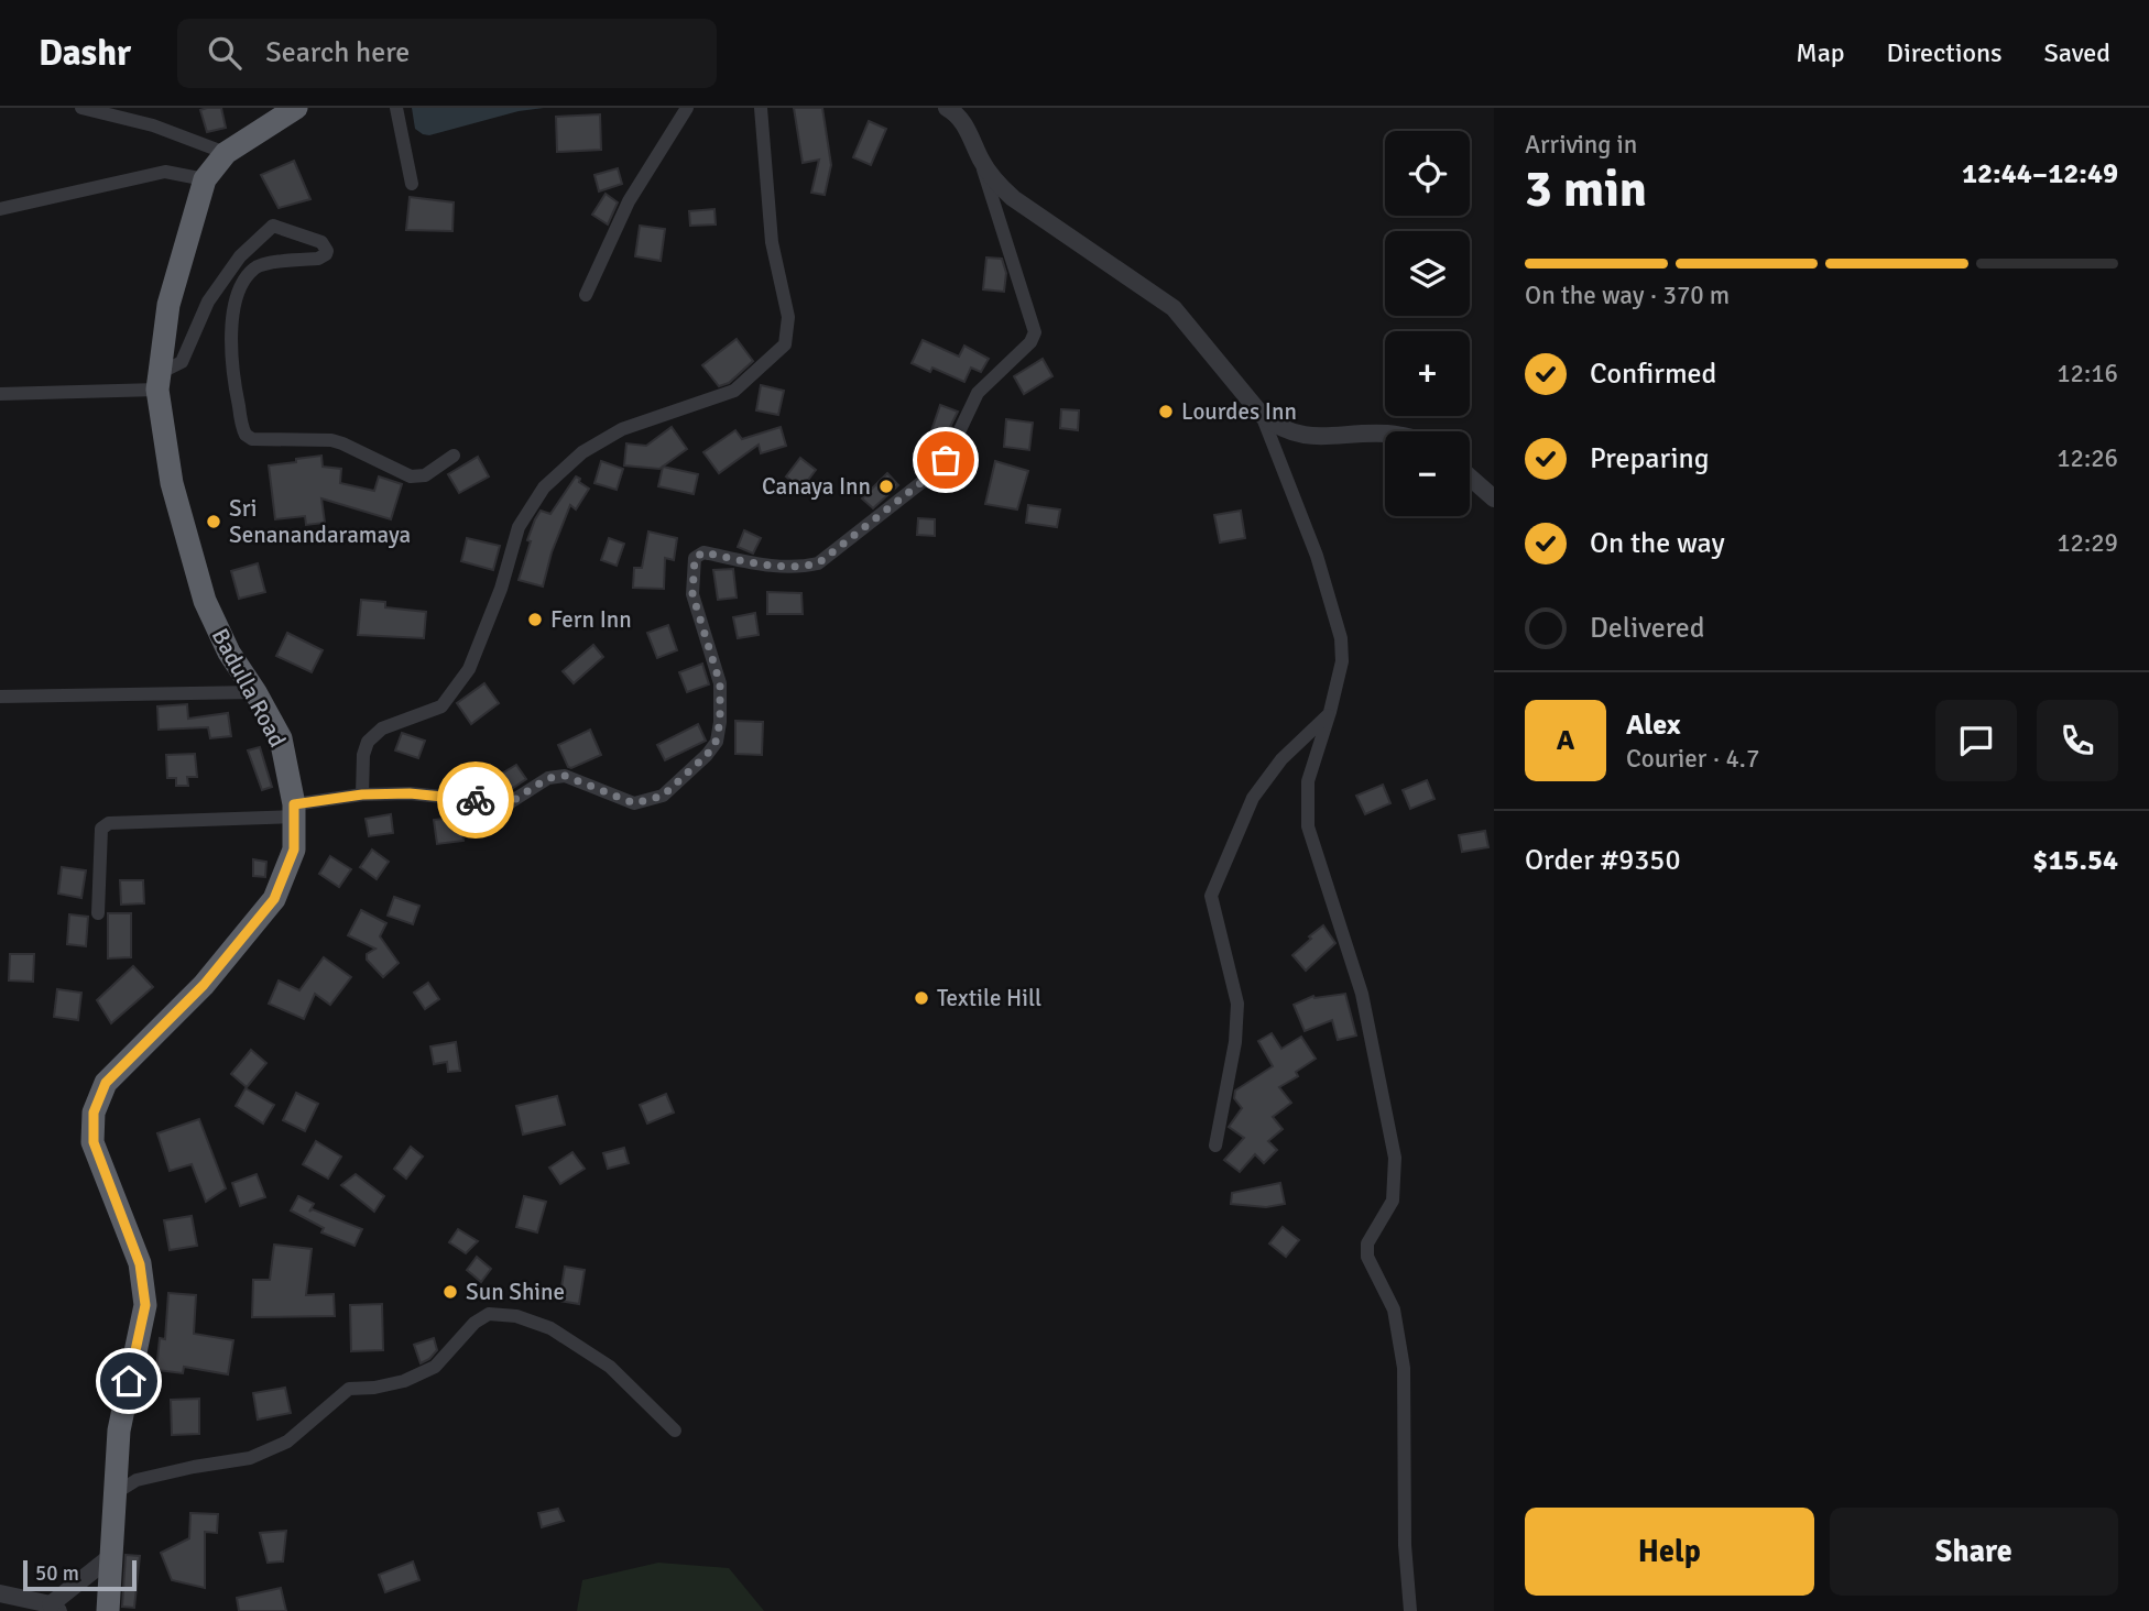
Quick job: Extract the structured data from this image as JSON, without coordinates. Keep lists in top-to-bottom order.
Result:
{
  "streets": {
    "highway": ["Badulla Road"]
  },
  "places": [
    "Lourdes Inn",
    "Canaya Inn",
    "Sri Senanandaramaya",
    "Fern Inn",
    "Textile Hill",
    "Sun Shine"
  ],
  "scale_bar": "50 m",
  "page": {
    "header": "Dashr",
    "search": "Search here",
    "nav": ["Map", "Directions", "Saved"],
    "heading": ["3 min", "Arriving in", "12:44–12:49"],
    "panel": [
      "Alex",
      "Courier · 4.7",
      "Order #9350",
      "$15.54"
    ],
    "map_buttons": ["+", "−"],
    "bar": "On the way · 370 m",
    "list": [
      ["Confirmed", "12:16"],
      ["Preparing", "12:26"],
      ["On the way", "12:29"],
      "Delivered"
    ],
    "round": "A",
    "buttons": ["Help", "Share"],
    "scale": "50 m"
  }
}
